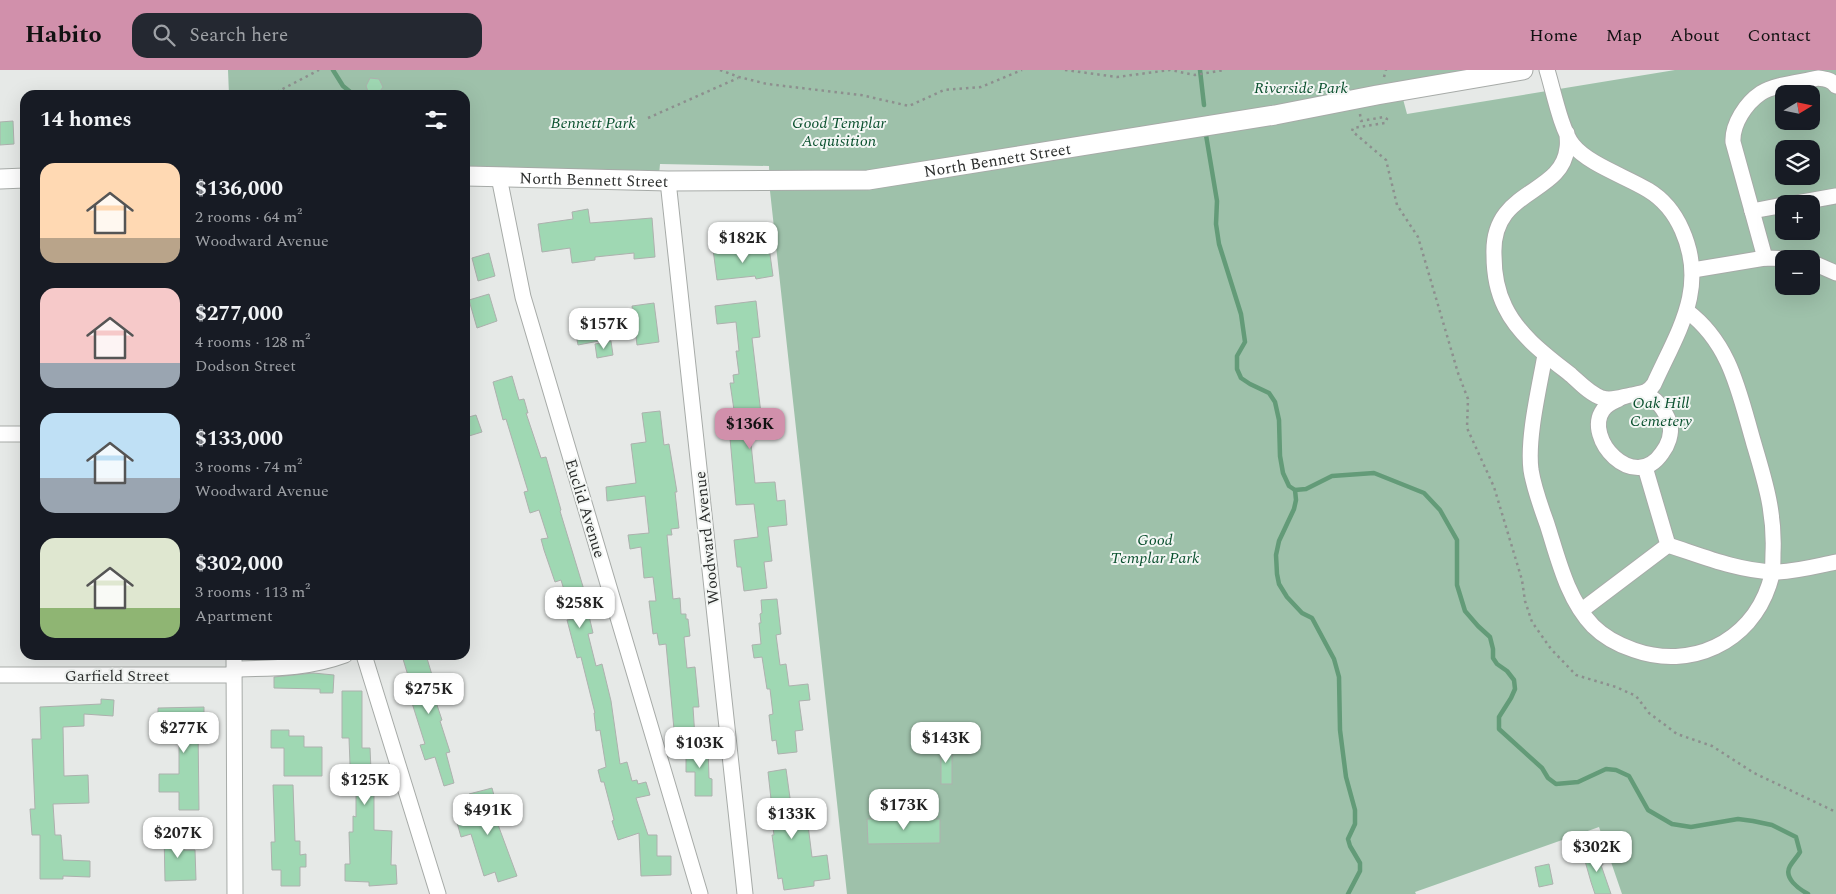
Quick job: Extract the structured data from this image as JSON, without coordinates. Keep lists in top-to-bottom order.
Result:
{
  "streets": {
    "main road": ["North Bennett Street"],
    "street": ["Euclid Avenue", "Woodward Avenue", "Garfield Street"]
  },
  "crossings": [
    ["North Bennett Street", "Euclid Avenue"],
    ["North Bennett Street", "Woodward Avenue"]
  ],
  "parks": [
    "Riverside Park",
    "Bennett Park",
    "Good Templar Acquisition",
    "Oak Hill Cemetery",
    "Good Templar Park"
  ],
  "north": "right",
  "page": {
    "header": "Habito",
    "search": "Search here",
    "nav": [
      "Home",
      "Map",
      "About",
      "Contact"
    ],
    "map_buttons": ["+", "−"],
    "heading": "14 homes",
    "list": [
      {
        "name": "$136,000",
        "note": "2 rooms · 64 m² · Woodward Avenue"
      },
      {
        "name": "$277,000",
        "note": "4 rooms · 128 m² · Dodson Street"
      },
      {
        "name": "$133,000",
        "note": "3 rooms · 74 m² · Woodward Avenue"
      },
      {
        "name": "$302,000",
        "note": "3 rooms · 113 m² · Apartment"
      }
    ],
    "price": [
      "$182K",
      "$157K",
      "$136K",
      "$258K",
      "$275K",
      "$277K",
      "$143K",
      "$103K",
      "$125K",
      "$173K",
      "$491K",
      "$133K",
      "$207K",
      "$302K"
    ]
  }
}
